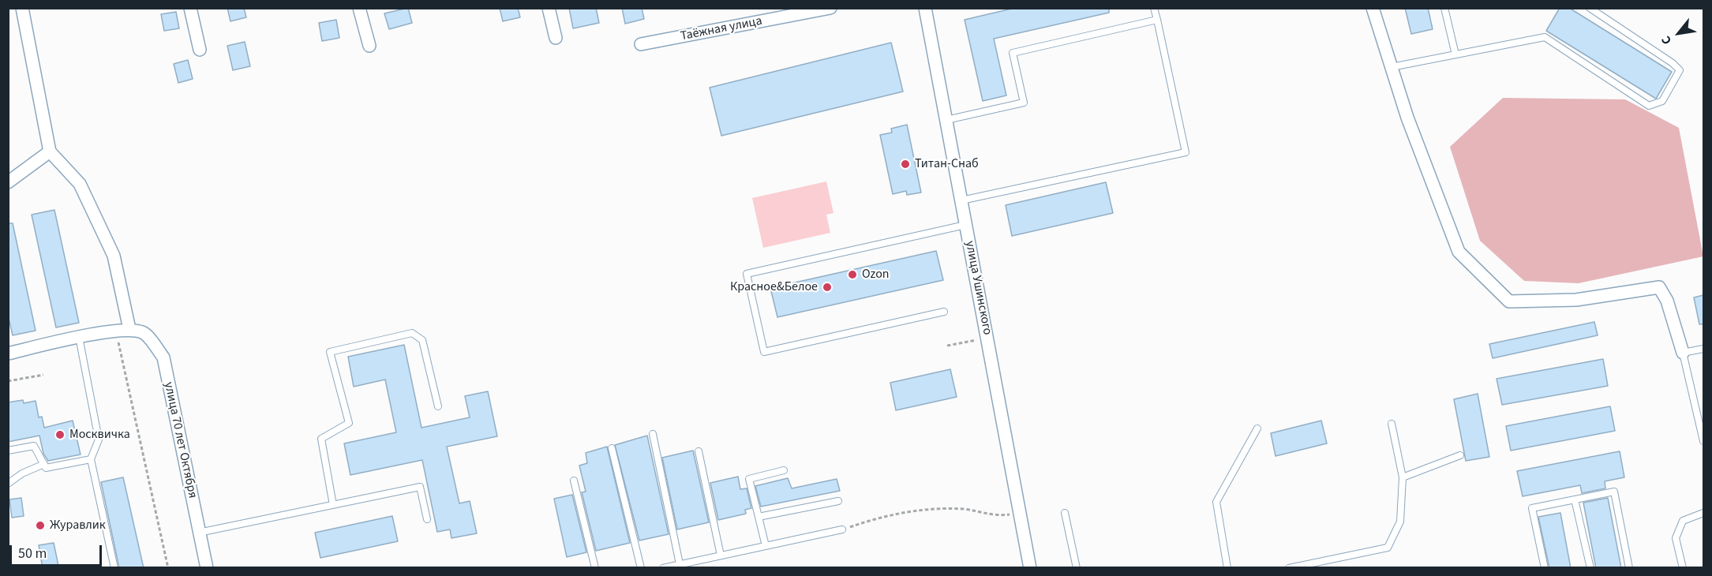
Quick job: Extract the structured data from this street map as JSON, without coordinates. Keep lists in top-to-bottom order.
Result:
{
  "streets": {
    "street": ["Таёжная улица", "улица Ушинского", "улица 70 лет Октября"]
  },
  "places": [
    "Титан-Снаб",
    "Ozon",
    "Красное&Белое",
    "Москвичка",
    "Журавлик"
  ],
  "scale_bar": "50 m",
  "north": "bottom left"
}
